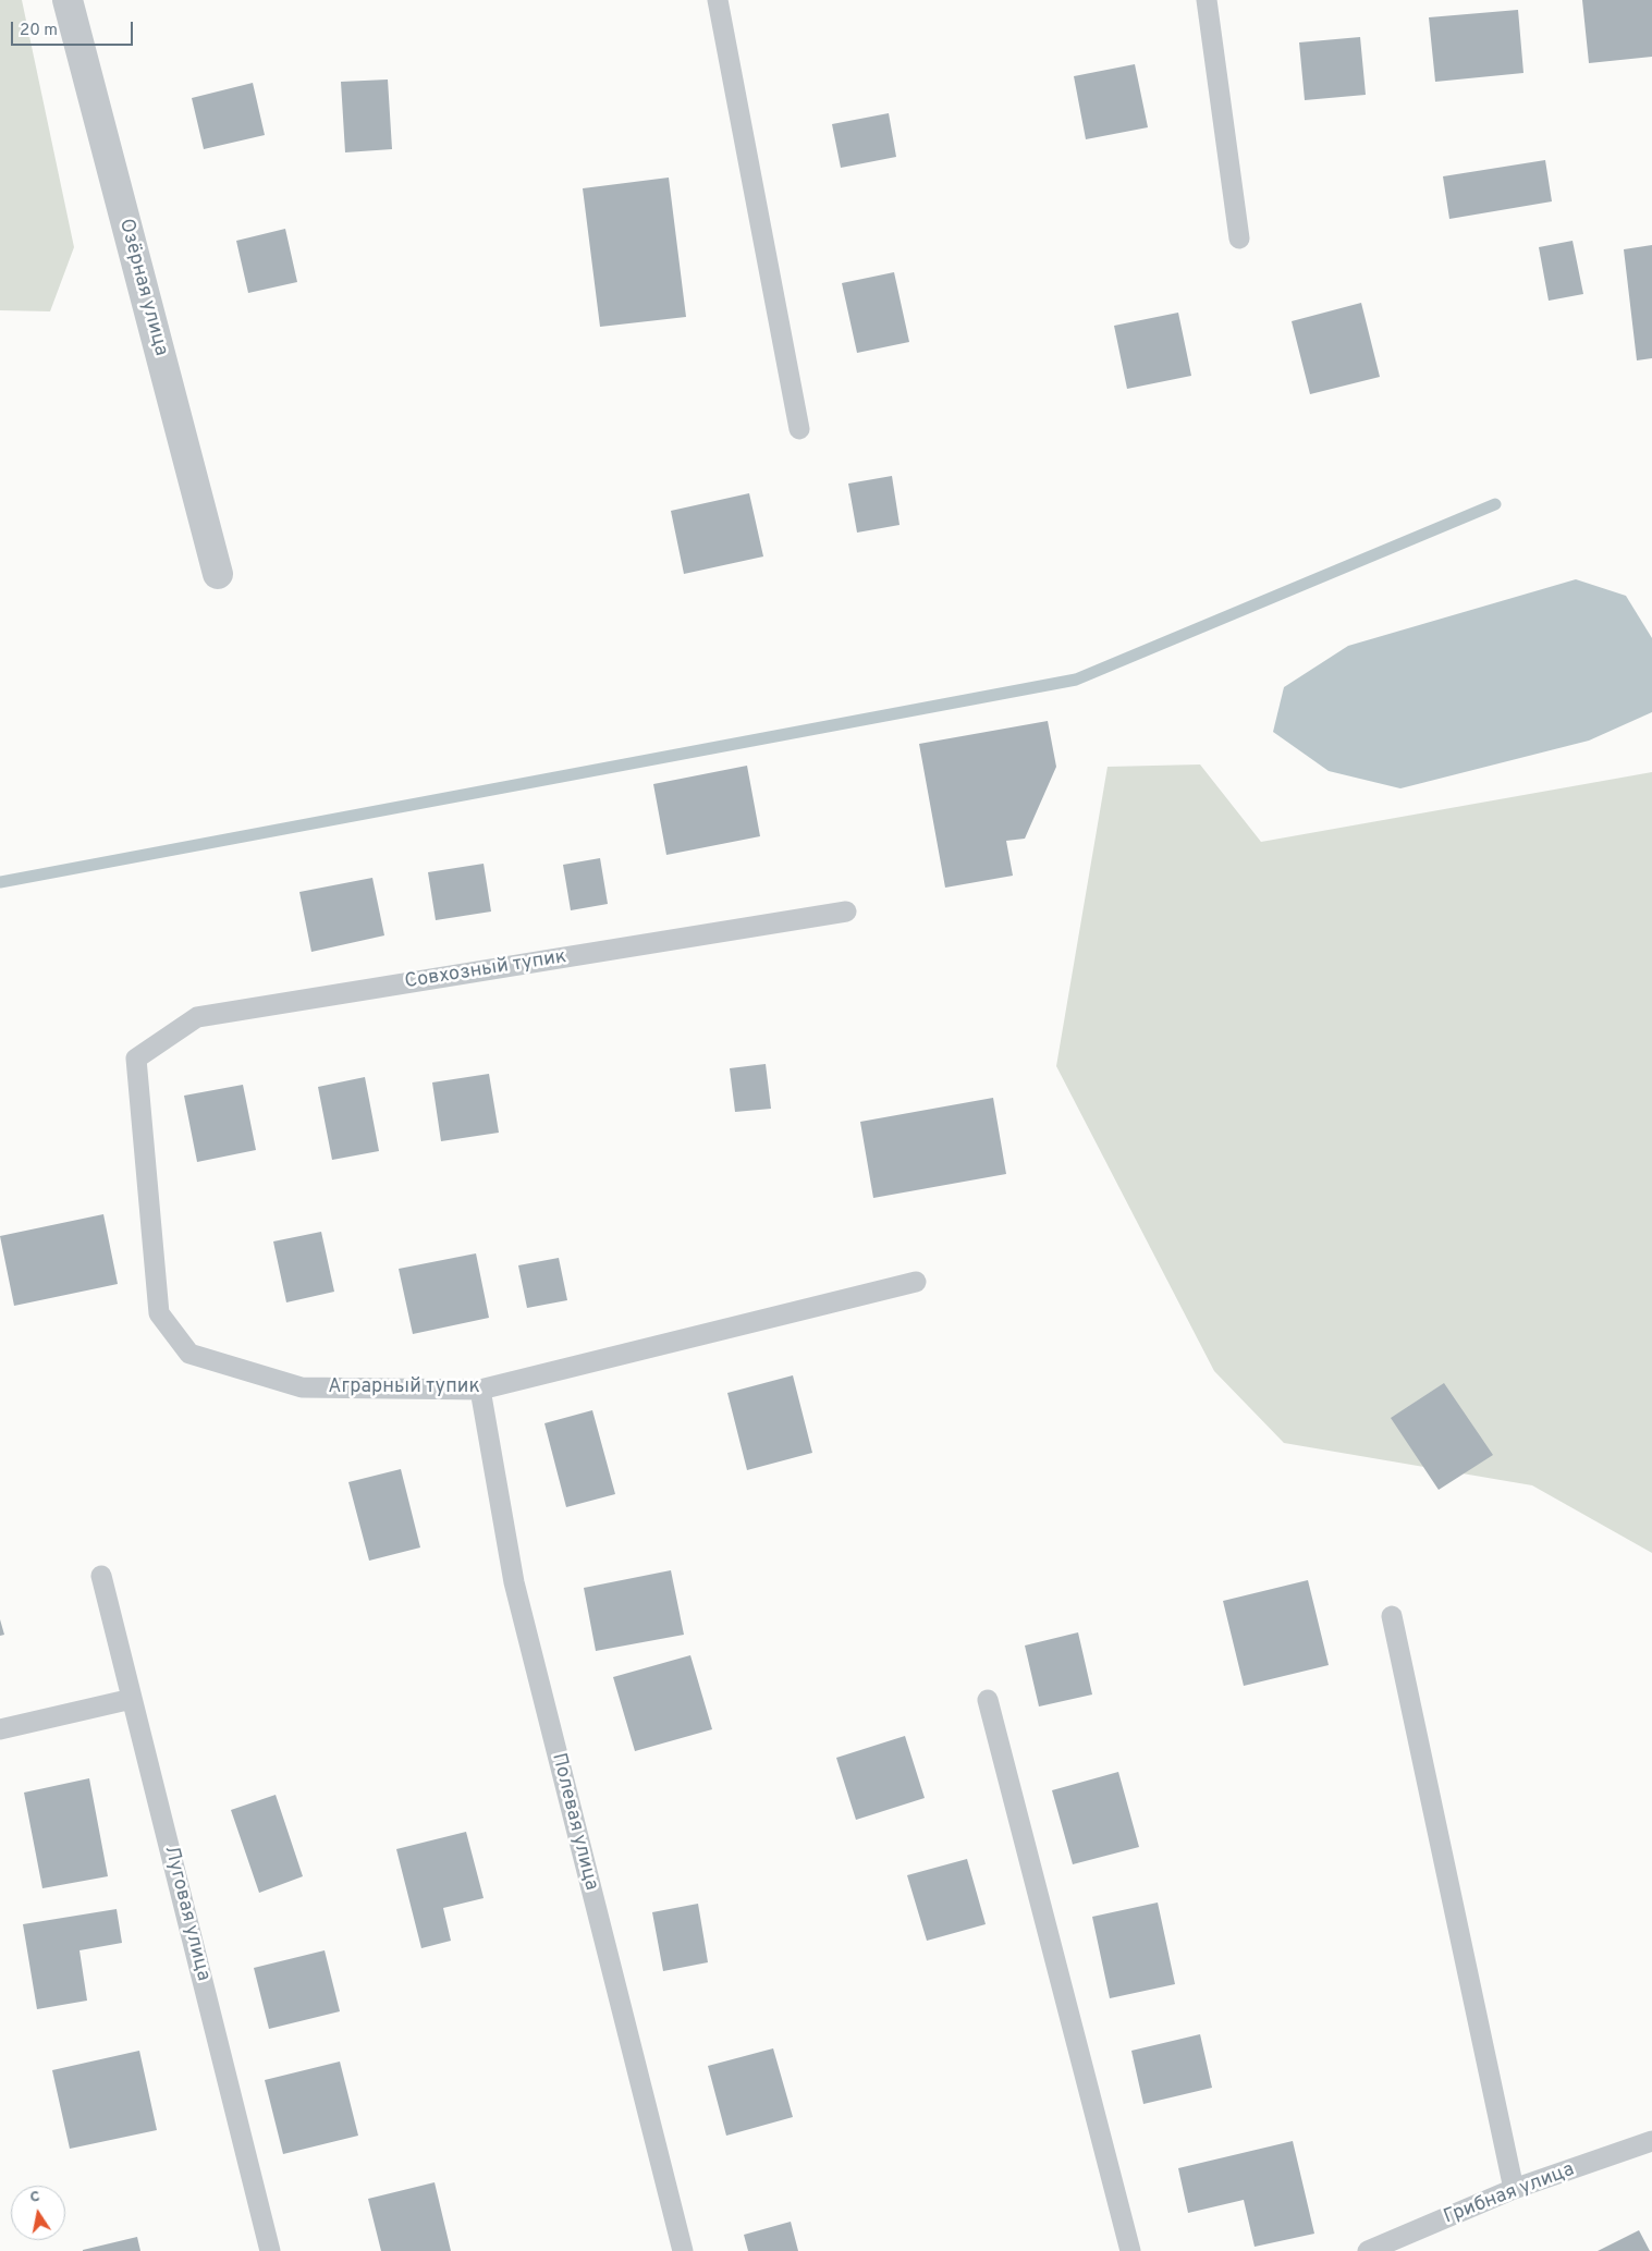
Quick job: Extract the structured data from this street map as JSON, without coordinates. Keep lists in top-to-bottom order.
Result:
{
  "streets": {
    "street": ["Озёрная улица"],
    "lane": [
      "Совхозный тупик",
      "Аграрный тупик",
      "Полевая улица",
      "Луговая улица",
      "Грибная улица"
    ]
  },
  "crossings": [
    ["Совхозный тупик", "Аграрный тупик"],
    ["Аграрный тупик", "Полевая улица"]
  ],
  "scale_bar": "20 m",
  "north": "top"
}
